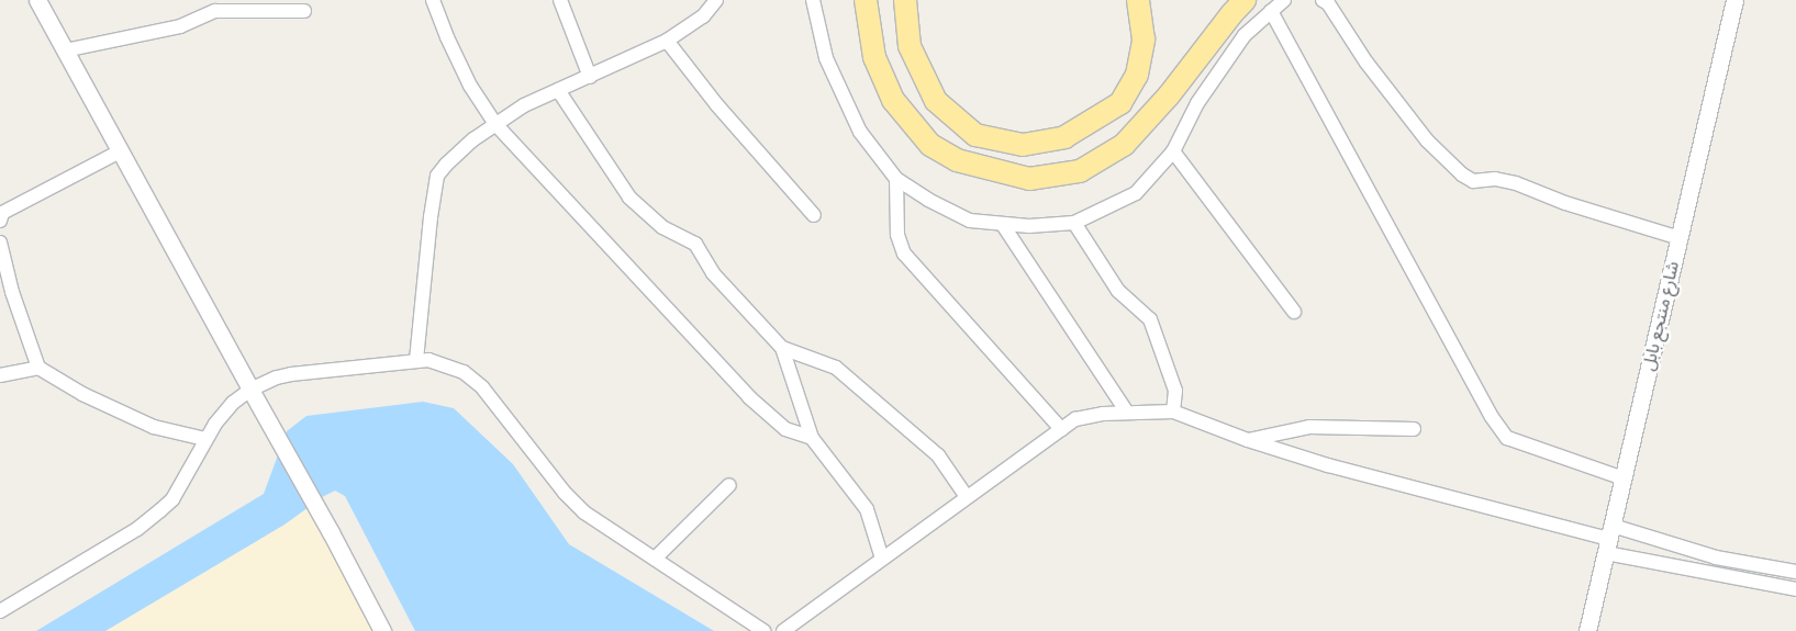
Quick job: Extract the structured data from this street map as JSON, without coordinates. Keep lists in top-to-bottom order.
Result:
{
  "streets": {
    "street": ["شارع منتجع بابل"]
  }
}
